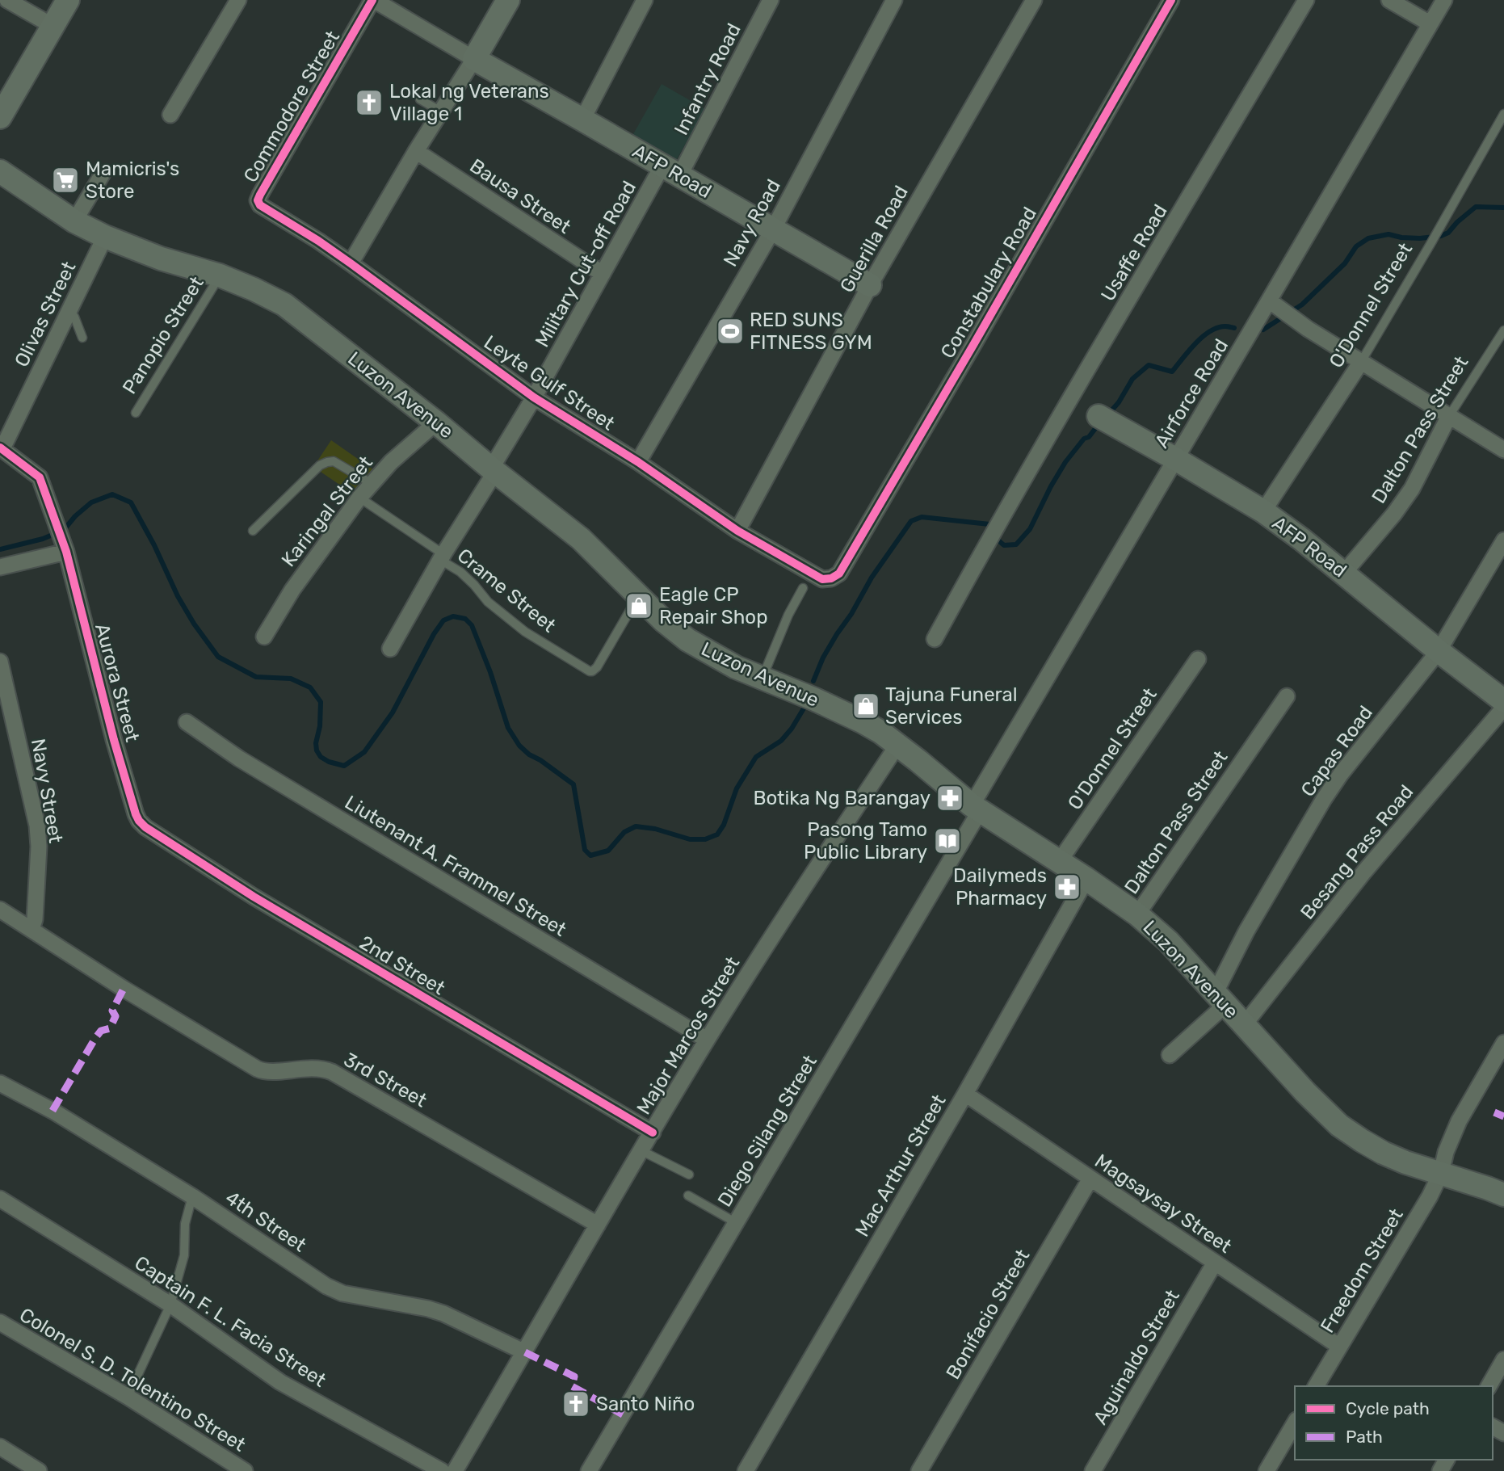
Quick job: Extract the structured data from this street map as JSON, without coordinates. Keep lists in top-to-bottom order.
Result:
{
  "streets": {
    "main road": ["AFP Road", "Luzon Avenue"],
    "street": [
      "Infantry Road",
      "Commodore Street",
      "Bausa Street",
      "Navy Road",
      "Guerilla Road",
      "Usaffe Road",
      "Military Cut-off Road",
      "Constabulary Road",
      "O'Donnel Street",
      "Olivas Street",
      "Leyte Gulf Street",
      "Airforce Road",
      "Dalton Pass Street",
      "Karingal Street",
      "Aurora Street",
      "Capas Road",
      "Navy Street",
      "Besang Pass Road",
      "Liutenant A. Frammel Street",
      "2nd Street",
      "Major Marcos Street",
      "3rd Street",
      "Diego Silang Street",
      "Mac Arthur Street",
      "Magsaysay Street",
      "4th Street",
      "Freedom Street",
      "Bonifacio Street",
      "Captain F. L. Facia Street",
      "Aguinaldo Street",
      "Colonel S. D. Tolentino Street"
    ],
    "lane": ["Panopio Street", "Crame Street"]
  },
  "crossings": [
    ["Infantry Road", "AFP Road"],
    ["Infantry Road", "Military Cut-off Road"],
    ["Commodore Street", "Leyte Gulf Street"],
    ["AFP Road", "Navy Road"],
    ["AFP Road", "Guerilla Road"],
    ["AFP Road", "Military Cut-off Road"],
    ["AFP Road", "O'Donnel Street"],
    ["AFP Road", "Airforce Road"],
    ["AFP Road", "Dalton Pass Street"],
    ["AFP Road", "Capas Road"],
    ["Bausa Street", "Military Cut-off Road"],
    ["Navy Road", "Leyte Gulf Street"],
    ["Guerilla Road", "Leyte Gulf Street"],
    ["Military Cut-off Road", "Leyte Gulf Street"],
    ["Military Cut-off Road", "Luzon Avenue"],
    ["Military Cut-off Road", "Crame Street"],
    ["Constabulary Road", "Leyte Gulf Street"],
    ["O'Donnel Street", "Luzon Avenue"],
    ["Olivas Street", "Luzon Avenue"],
    ["Olivas Street", "Aurora Street"],
    ["Panopio Street", "Luzon Avenue"],
    ["Airforce Road", "Luzon Avenue"],
    ["Airforce Road", "Diego Silang Street"],
    ["Luzon Avenue", "Dalton Pass Street"],
    ["Luzon Avenue", "Karingal Street"],
    ["Luzon Avenue", "Crame Street"],
    ["Luzon Avenue", "Capas Road"],
    ["Luzon Avenue", "Besang Pass Road"],
    ["Luzon Avenue", "Major Marcos Street"],
    ["Luzon Avenue", "Diego Silang Street"],
    ["Luzon Avenue", "Mac Arthur Street"],
    ["Luzon Avenue", "Freedom Street"],
    ["Aurora Street", "2nd Street"],
    ["Navy Street", "3rd Street"],
    ["Liutenant A. Frammel Street", "Major Marcos Street"],
    ["2nd Street", "Major Marcos Street"],
    ["Major Marcos Street", "3rd Street"],
    ["Major Marcos Street", "4th Street"],
    ["Mac Arthur Street", "Magsaysay Street"],
    ["Magsaysay Street", "Freedom Street"],
    ["Magsaysay Street", "Bonifacio Street"],
    ["Magsaysay Street", "Aguinaldo Street"]
  ],
  "places": {
    "church": ["Lokal ng Veterans Village 1", "Santo Niño"],
    "supermarket": ["Mamicris's Store"],
    "sports": ["RED SUNS FITNESS GYM"],
    "shop": ["Eagle CP Repair Shop", "Tajuna Funeral Services"],
    "pharmacy": ["Botika Ng Barangay", "Dailymeds Pharmacy"],
    "library": ["Pasong Tamo Public Library"]
  },
  "legend": ["Cycle path", "Path"]
}
